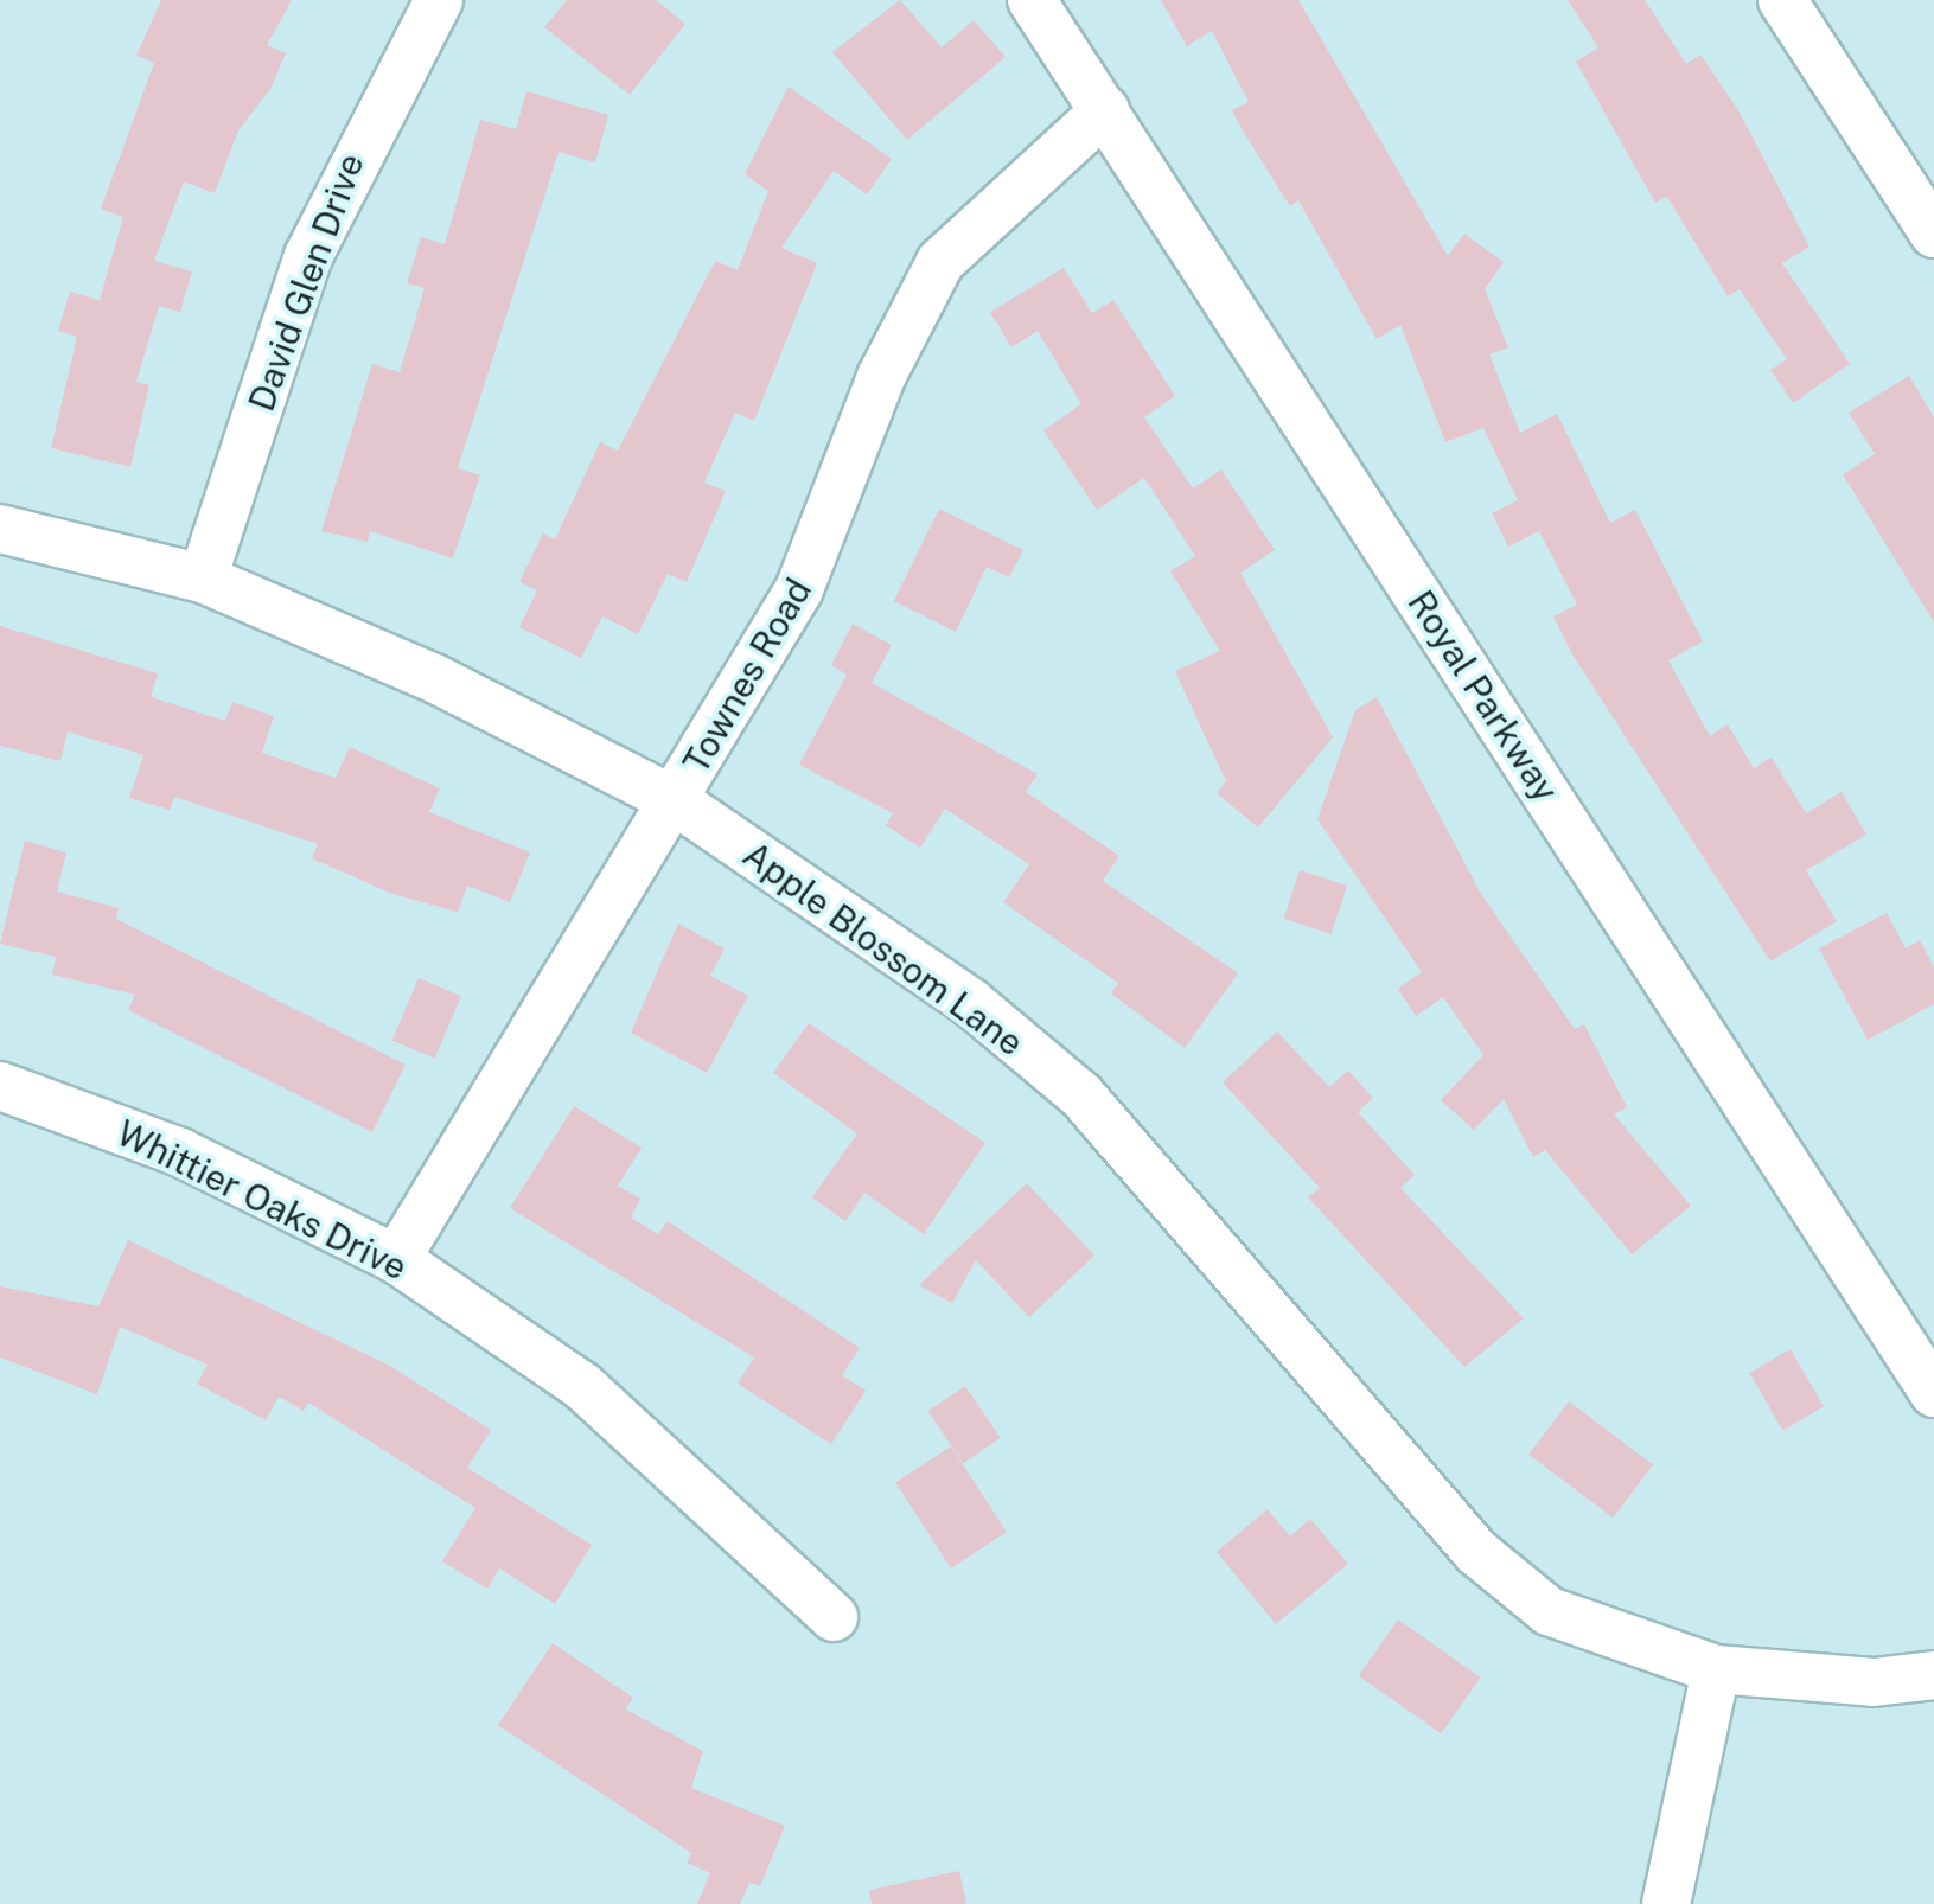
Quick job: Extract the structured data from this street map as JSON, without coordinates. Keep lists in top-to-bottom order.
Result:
{
  "streets": {
    "street": [
      "David Glen Drive",
      "Townes Road",
      "Royal Parkway",
      "Apple Blossom Lane",
      "Whittier Oaks Drive"
    ]
  },
  "crossings": [
    ["David Glen Drive", "Apple Blossom Lane"],
    ["Townes Road", "Royal Parkway"],
    ["Townes Road", "Apple Blossom Lane"],
    ["Townes Road", "Whittier Oaks Drive"]
  ]
}
